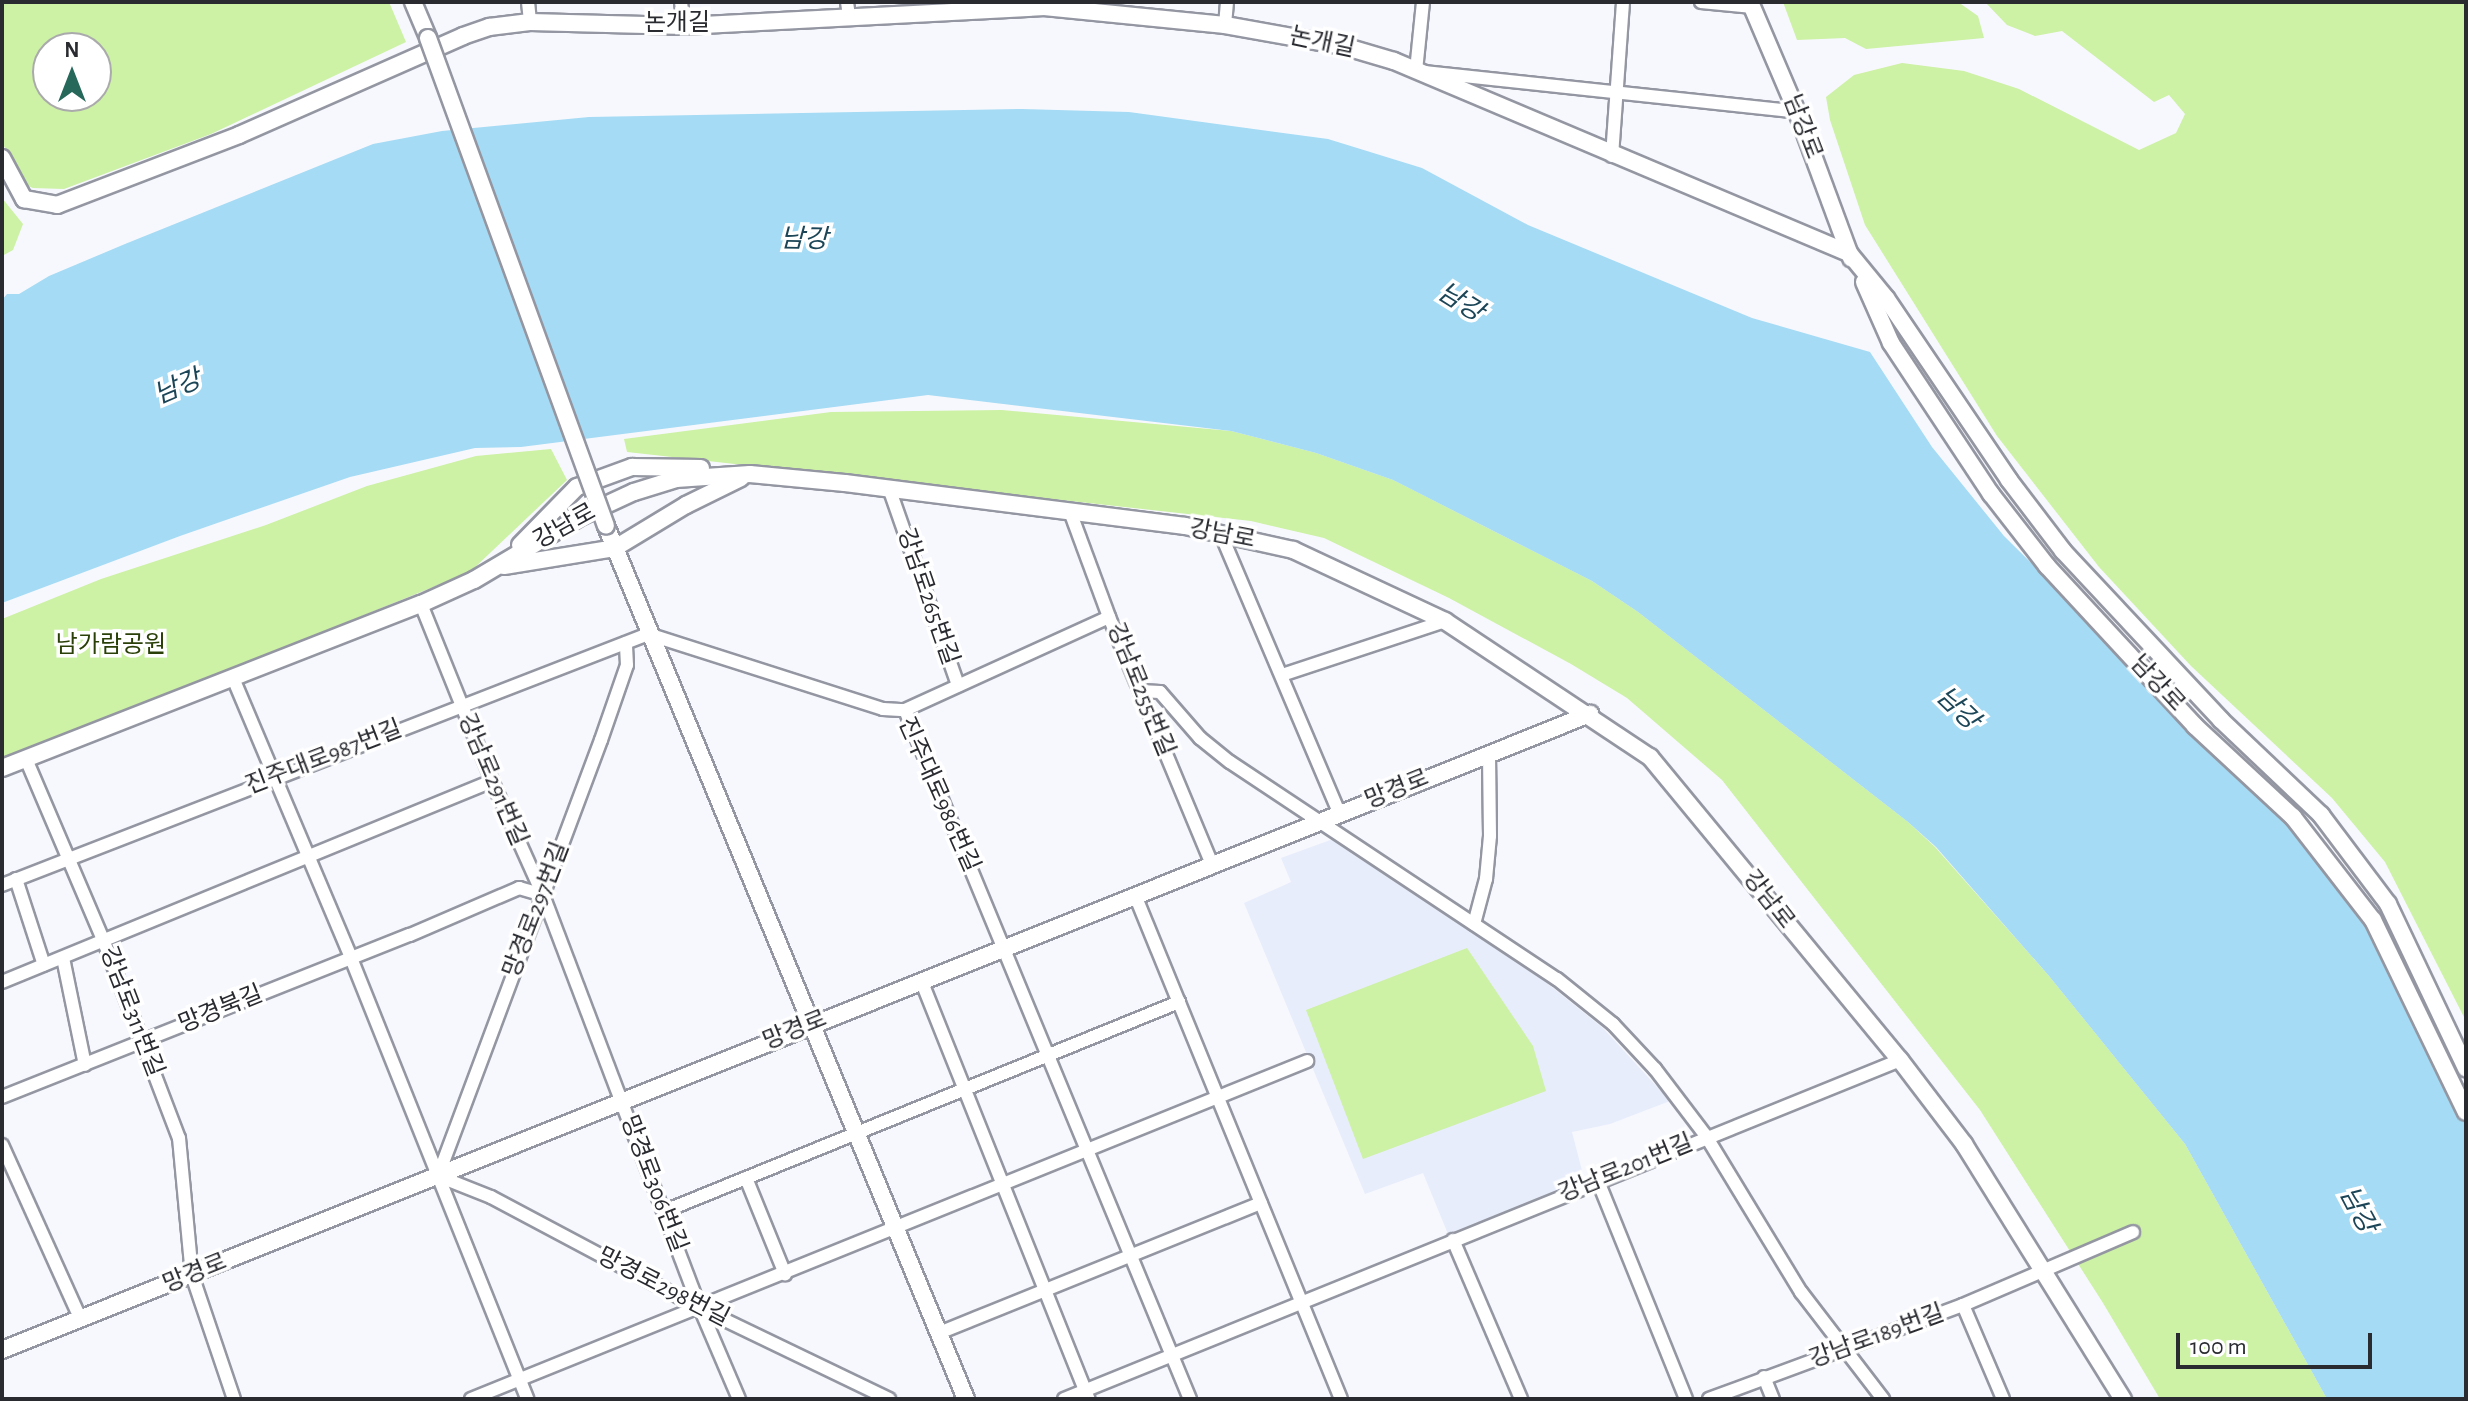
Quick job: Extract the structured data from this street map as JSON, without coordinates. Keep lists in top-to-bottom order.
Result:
{
  "streets": {
    "street": [
      "논개길",
      "남강로",
      "강남로",
      "강남로265번길",
      "강남로255번길",
      "진주대로987번길",
      "강남로291번길",
      "망경로",
      "진주대로986번길",
      "망경로297번길",
      "망경북길",
      "강남로311번길",
      "강남로201번길",
      "망경로306번길",
      "망경로298번길",
      "강남로189번길"
    ]
  },
  "crossings": [
    ["논개길", "남강로"],
    ["강남로", "강남로265번길"],
    ["강남로", "강남로255번길"],
    ["강남로", "강남로291번길"],
    ["강남로", "망경로"],
    ["강남로", "강남로311번길"],
    ["강남로", "강남로201번길"],
    ["강남로", "강남로189번길"],
    ["강남로265번길", "강남로255번길"],
    ["강남로255번길", "망경로"],
    ["진주대로987번길", "강남로291번길"],
    ["진주대로987번길", "진주대로986번길"],
    ["진주대로987번길", "망경로297번길"],
    ["진주대로987번길", "강남로311번길"],
    ["강남로291번길", "망경로"],
    ["강남로291번길", "망경로297번길"],
    ["강남로291번길", "망경로306번길"],
    ["망경로", "진주대로986번길"],
    ["망경로", "망경로297번길"],
    ["망경로", "강남로311번길"],
    ["망경로", "망경로306번길"],
    ["망경로", "망경로298번길"],
    ["진주대로986번길", "강남로201번길"],
    ["망경로297번길", "망경로298번길"],
    ["망경북길", "강남로311번길"],
    ["망경로306번길", "망경로298번길"]
  ],
  "water": ["남강"],
  "parks": ["남가람공원"],
  "scale_bar": "100 m",
  "north": "top"
}
